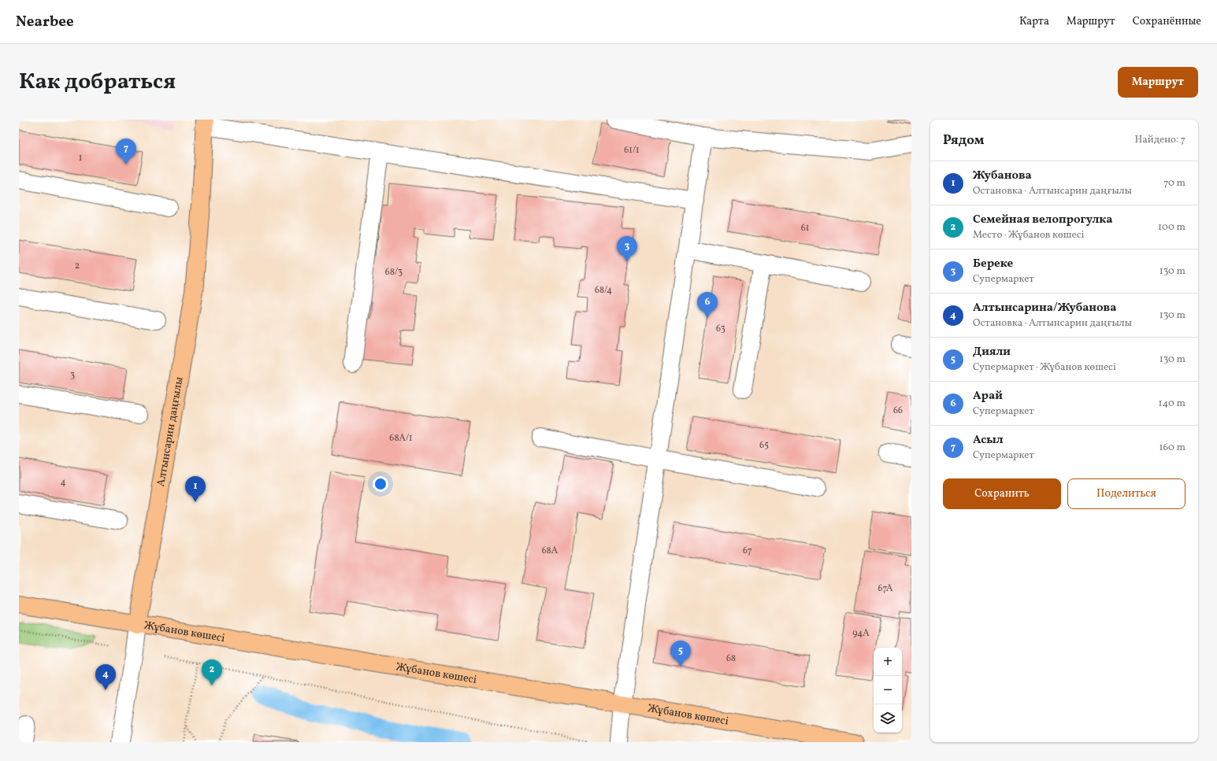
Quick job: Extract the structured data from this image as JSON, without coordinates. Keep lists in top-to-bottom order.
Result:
{
  "streets": {
    "main road": ["Алтынсарин даңғылы", "Жұбанов көшесі"]
  },
  "crossings": [
    ["Алтынсарин даңғылы", "Жұбанов көшесі"]
  ],
  "house_numbers": [
    "61/1",
    "1",
    "61",
    "2",
    "68/3",
    "68/4",
    "63",
    "3",
    "66",
    "68А/1",
    "65",
    "4",
    "68А",
    "67",
    "67А",
    "94А",
    "68"
  ],
  "page": {
    "header": "Nearbee",
    "nav": ["Карта", "Маршрут", "Сохранённые"],
    "title": "Как добраться",
    "buttons": [
      "Маршрут",
      ["Сохранить", "Поделиться"]
    ],
    "heading": ["Рядом", "Найдено: 7"],
    "pins": [
      "7",
      "3",
      "6",
      "1",
      "5",
      "2",
      "4"
    ],
    "list": [
      {
        "mark": "1",
        "name": "Жубанова",
        "note": "Остановка · Алтынсарин даңғылы",
        "value": "70 m"
      },
      {
        "mark": "2",
        "name": "Семейная велопрогулка",
        "note": "Место · Жұбанов көшесі",
        "value": "100 m"
      },
      {
        "mark": "3",
        "name": "Береке",
        "note": "Супермаркет",
        "value": "130 m"
      },
      {
        "mark": "4",
        "name": "Алтынсарина/Жубанова",
        "note": "Остановка · Алтынсарин даңғылы",
        "value": "130 m"
      },
      {
        "mark": "5",
        "name": "Дияли",
        "note": "Супермаркет · Жұбанов көшесі",
        "value": "130 m"
      },
      {
        "mark": "6",
        "name": "Арай",
        "note": "Супермаркет",
        "value": "140 m"
      },
      {
        "mark": "7",
        "name": "Асыл",
        "note": "Супермаркет",
        "value": "160 m"
      }
    ],
    "map_buttons": ["+", "−"]
  }
}
